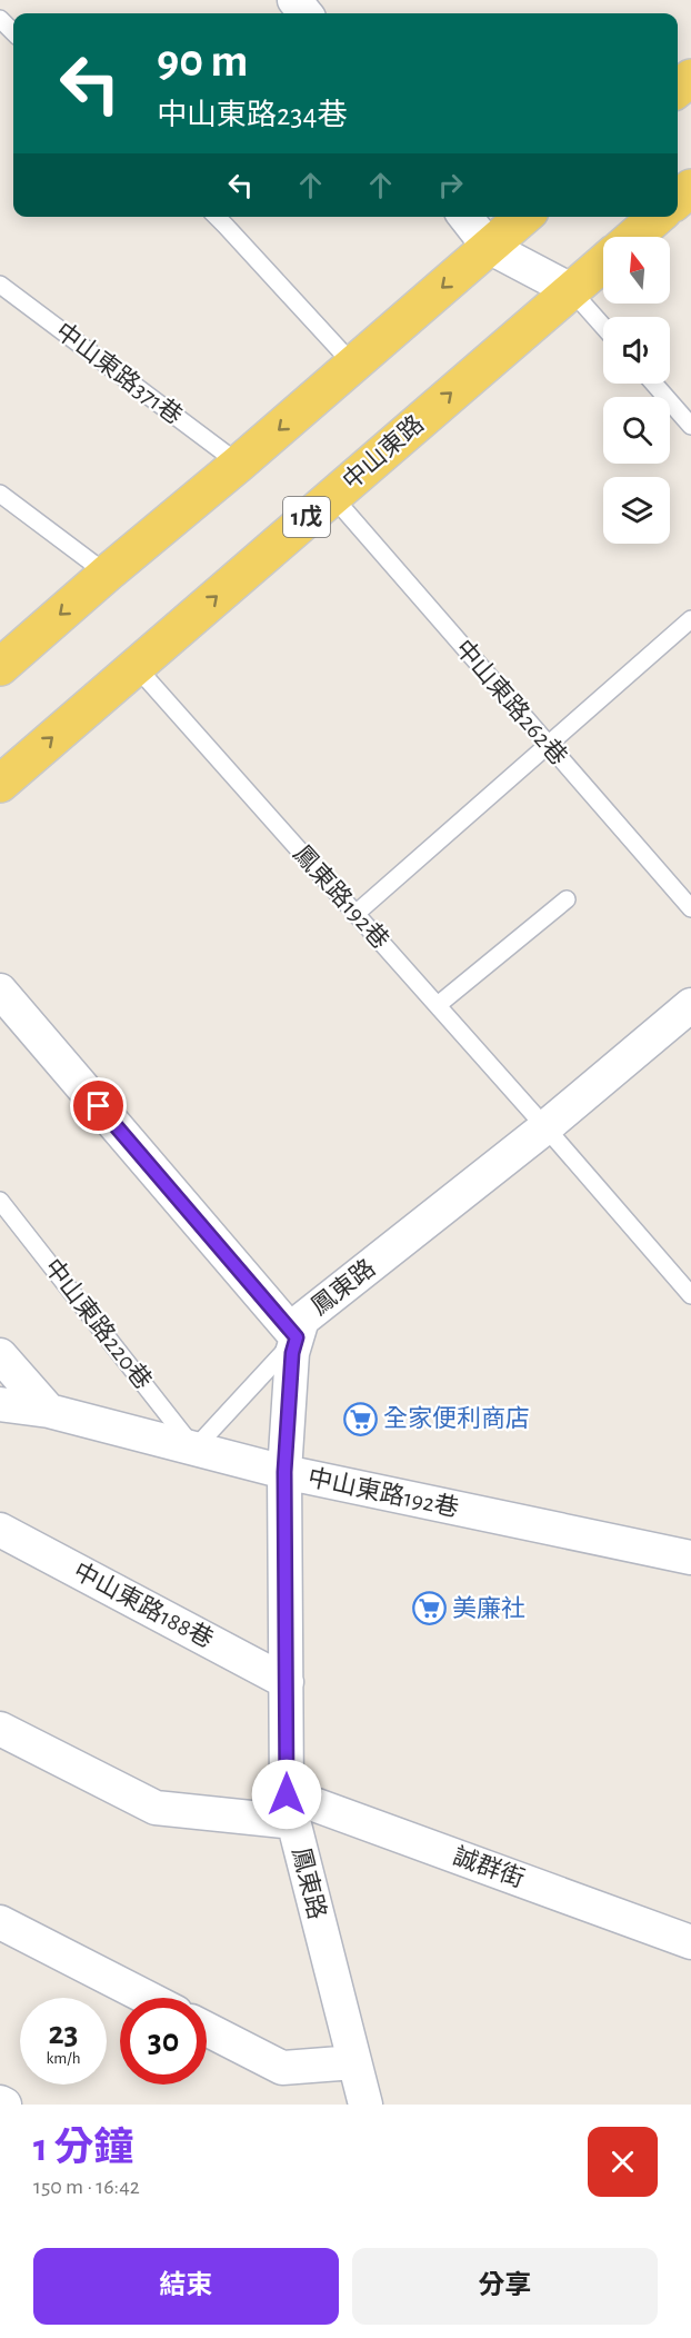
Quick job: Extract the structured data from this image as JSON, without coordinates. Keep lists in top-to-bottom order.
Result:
{
  "streets": {
    "main road": ["中山東路", "1戊"],
    "street": [
      "鳳東路",
      "中山東路192巷",
      "中山東路188巷",
      "誠群街"
    ],
    "lane": [
      "中山東路371巷",
      "中山東路262巷",
      "鳳東路192巷",
      "中山東路220巷"
    ]
  },
  "crossings": [
    ["中山東路", "中山東路262巷"],
    ["中山東路", "鳳東路192巷"],
    ["鳳東路192巷", "鳳東路"],
    ["鳳東路", "中山東路192巷"],
    ["鳳東路", "中山東路188巷"],
    ["鳳東路", "誠群街"],
    ["中山東路220巷", "中山東路192巷"]
  ],
  "places": {
    "supermarket": ["全家便利商店", "美廉社"]
  },
  "north": "top",
  "page": {
    "turn": ["90 m", "中山東路234巷"],
    "speed": "23 km/h",
    "limit": "30",
    "heading": ["1 分鐘", "150 m · 16:42"],
    "buttons": ["結束", "分享"]
  }
}
